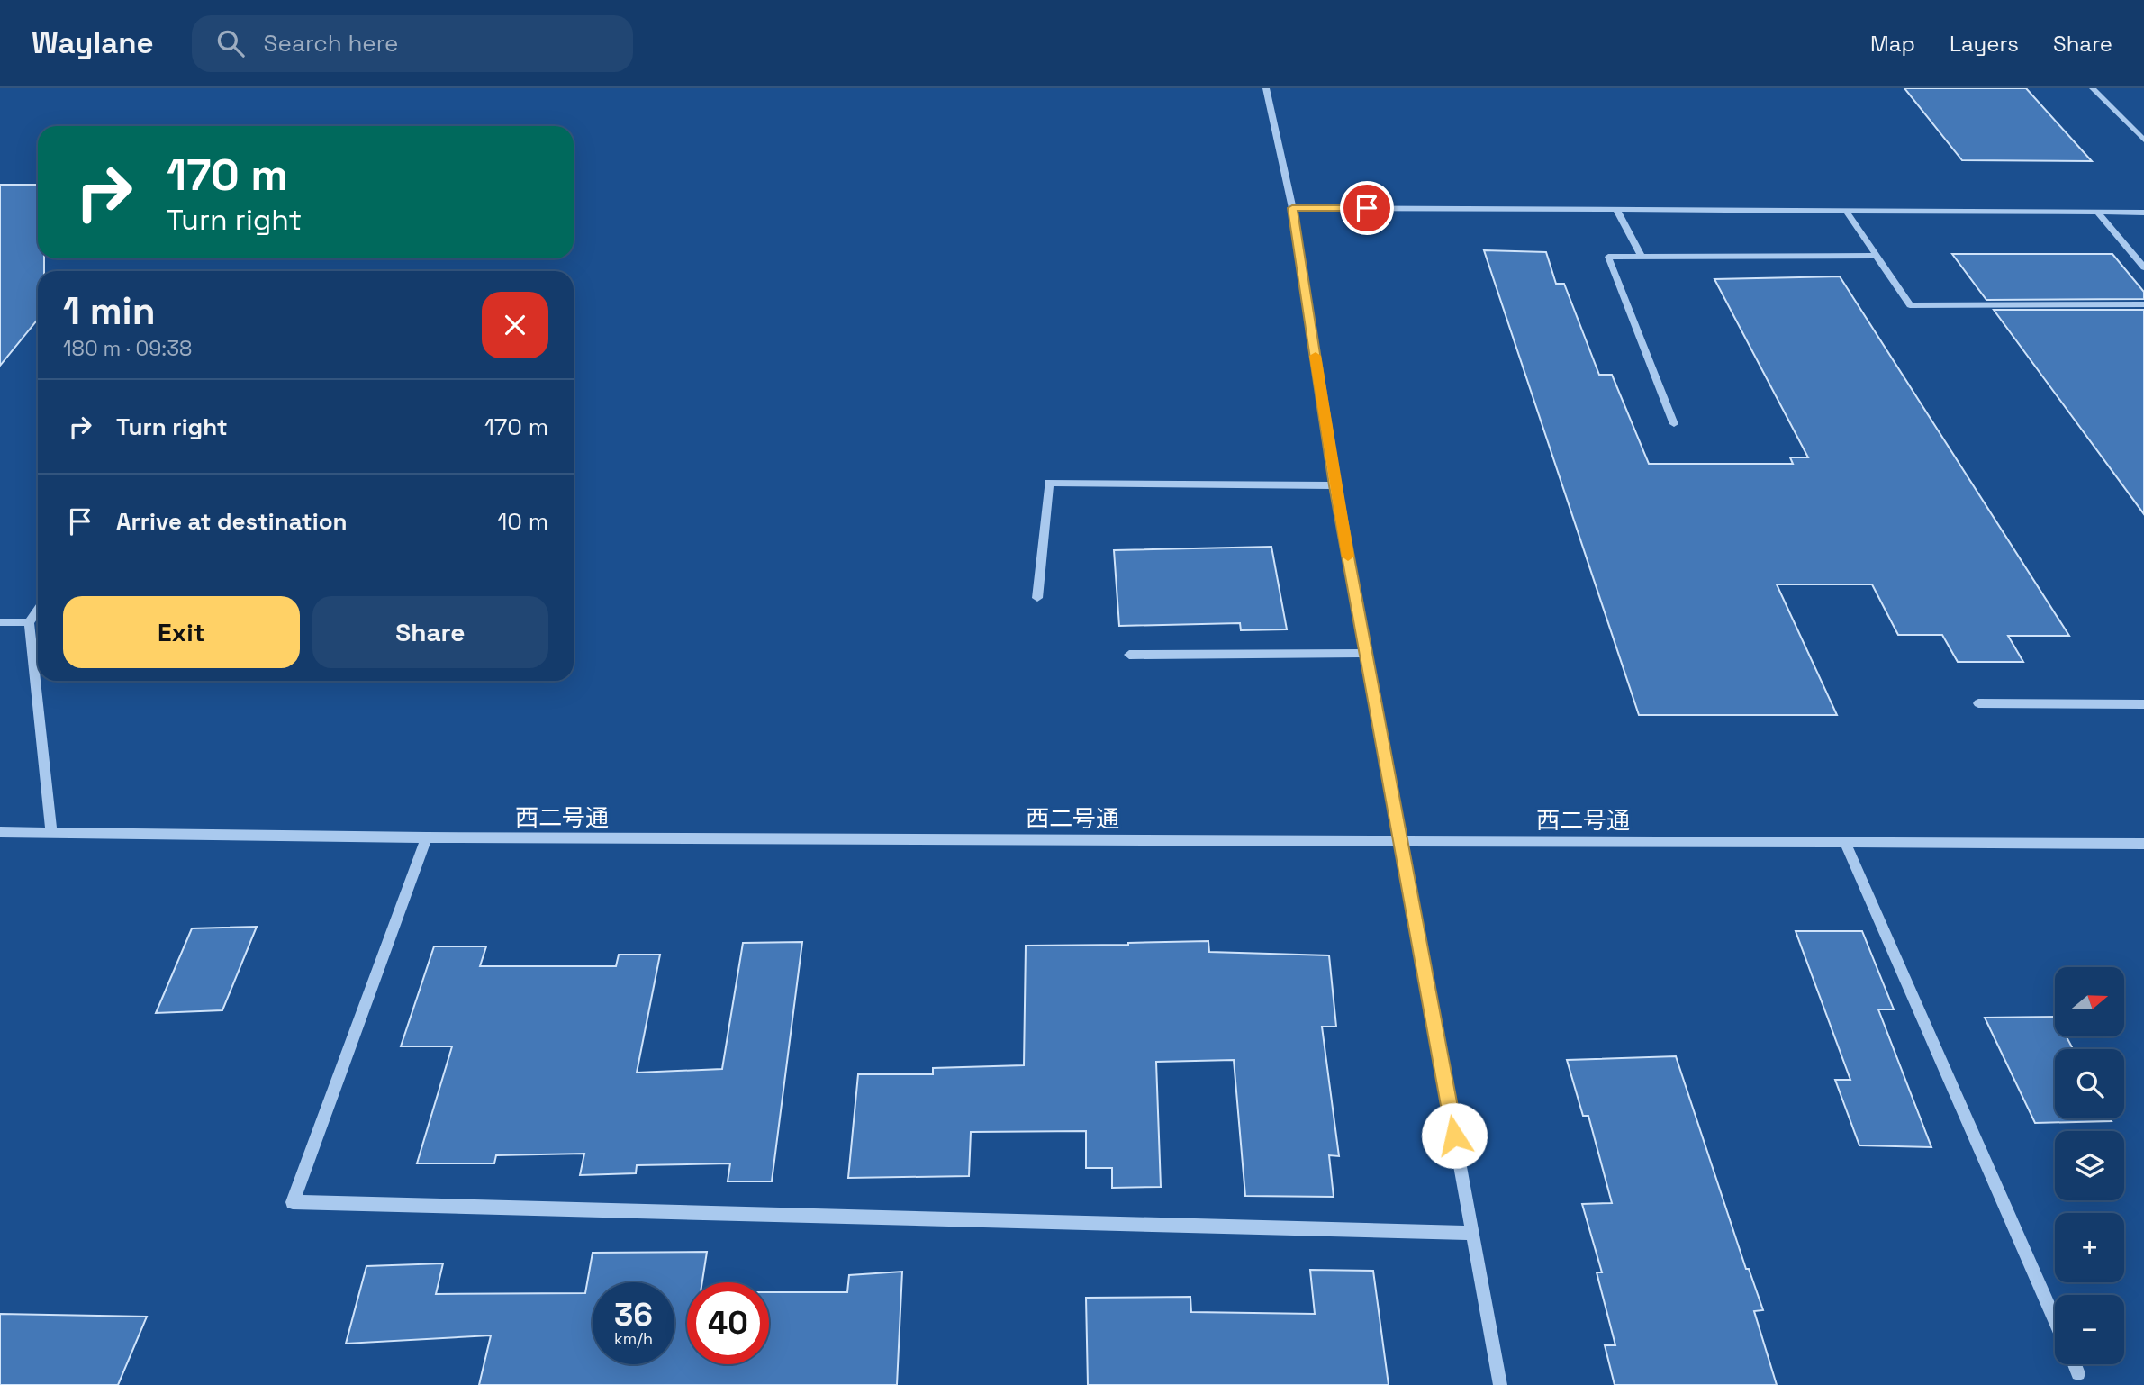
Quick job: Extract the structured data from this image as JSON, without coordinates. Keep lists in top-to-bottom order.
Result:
{
  "streets": {
    "street": ["西二号通"]
  },
  "north": "right",
  "page": {
    "header": "Waylane",
    "search": "Search here",
    "nav": ["Map", "Layers", "Share"],
    "turn": ["170 m", "Turn right"],
    "heading": ["1 min", "180 m · 09:38"],
    "list": [
      {
        "name": "Turn right",
        "value": "170 m"
      },
      {
        "name": "Arrive at destination",
        "value": "10 m"
      }
    ],
    "buttons": ["Exit", "Share"],
    "map_buttons": ["+", "−"],
    "speed": "36 km/h",
    "limit": "40"
  }
}
